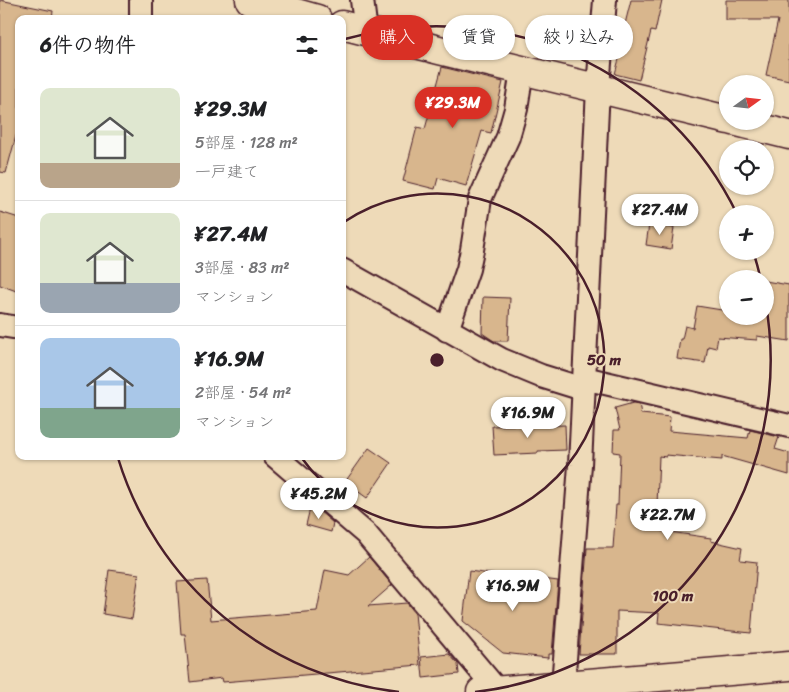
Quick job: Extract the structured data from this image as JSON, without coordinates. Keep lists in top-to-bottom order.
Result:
{
  "north": "right",
  "page": {
    "chip": ["購入", "賃貸", "絞り込み"],
    "heading": "6件の物件",
    "map_buttons": ["+", "−"],
    "list": [
      {
        "name": "¥29.3M",
        "note": "5部屋 · 128 m² · 一戸建て"
      },
      {
        "name": "¥27.4M",
        "note": "3部屋 · 83 m² · マンション"
      },
      {
        "name": "¥16.9M",
        "note": "2部屋 · 54 m² · マンション"
      }
    ],
    "price": [
      "¥29.3M",
      "¥27.4M",
      "¥16.9M",
      "¥45.2M",
      "¥22.7M",
      "¥16.9M"
    ]
  },
  "rings": ["50 m", "100 m"]
}
